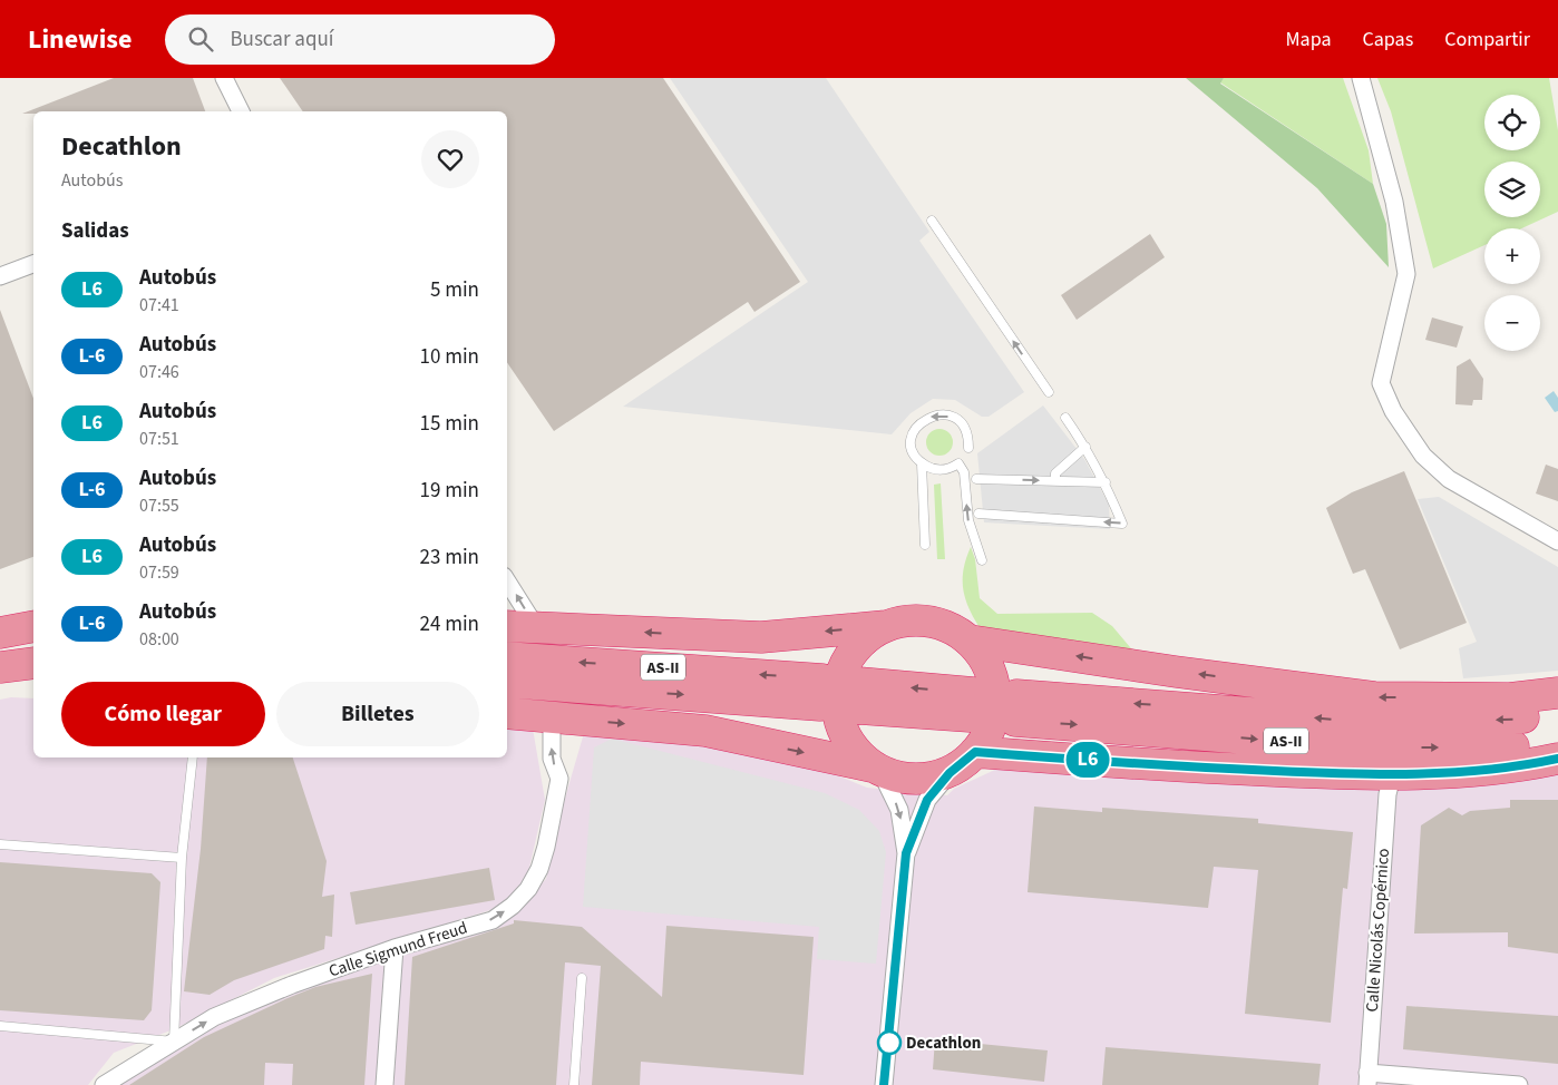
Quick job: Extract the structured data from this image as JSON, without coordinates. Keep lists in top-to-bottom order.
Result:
{
  "streets": {
    "highway": ["AS-II"],
    "street": ["Calle Nicolás Copérnico", "Calle Sigmund Freud"]
  },
  "one_way": ["Calle Sigmund Freud"],
  "places": ["Decathlon"],
  "lines": ["bus line L6"],
  "page": {
    "header": "Linewise",
    "search": "Buscar aquí",
    "nav": ["Mapa", "Capas", "Compartir"],
    "on_map": "L6",
    "map_buttons": ["+", "−"],
    "heading": [
      ["Decathlon", "Autobús"],
      "Salidas"
    ],
    "list": [
      {
        "mark": "L6",
        "name": "Autobús",
        "note": "07:41",
        "value": "5 min"
      },
      {
        "mark": "L-6",
        "name": "Autobús",
        "note": "07:46",
        "value": "10 min"
      },
      {
        "mark": "L6",
        "name": "Autobús",
        "note": "07:51",
        "value": "15 min"
      },
      {
        "mark": "L-6",
        "name": "Autobús",
        "note": "07:55",
        "value": "19 min"
      },
      {
        "mark": "L6",
        "name": "Autobús",
        "note": "07:59",
        "value": "23 min"
      },
      {
        "mark": "L-6",
        "name": "Autobús",
        "note": "08:00",
        "value": "24 min"
      }
    ],
    "buttons": ["Cómo llegar", "Billetes"]
  }
}
